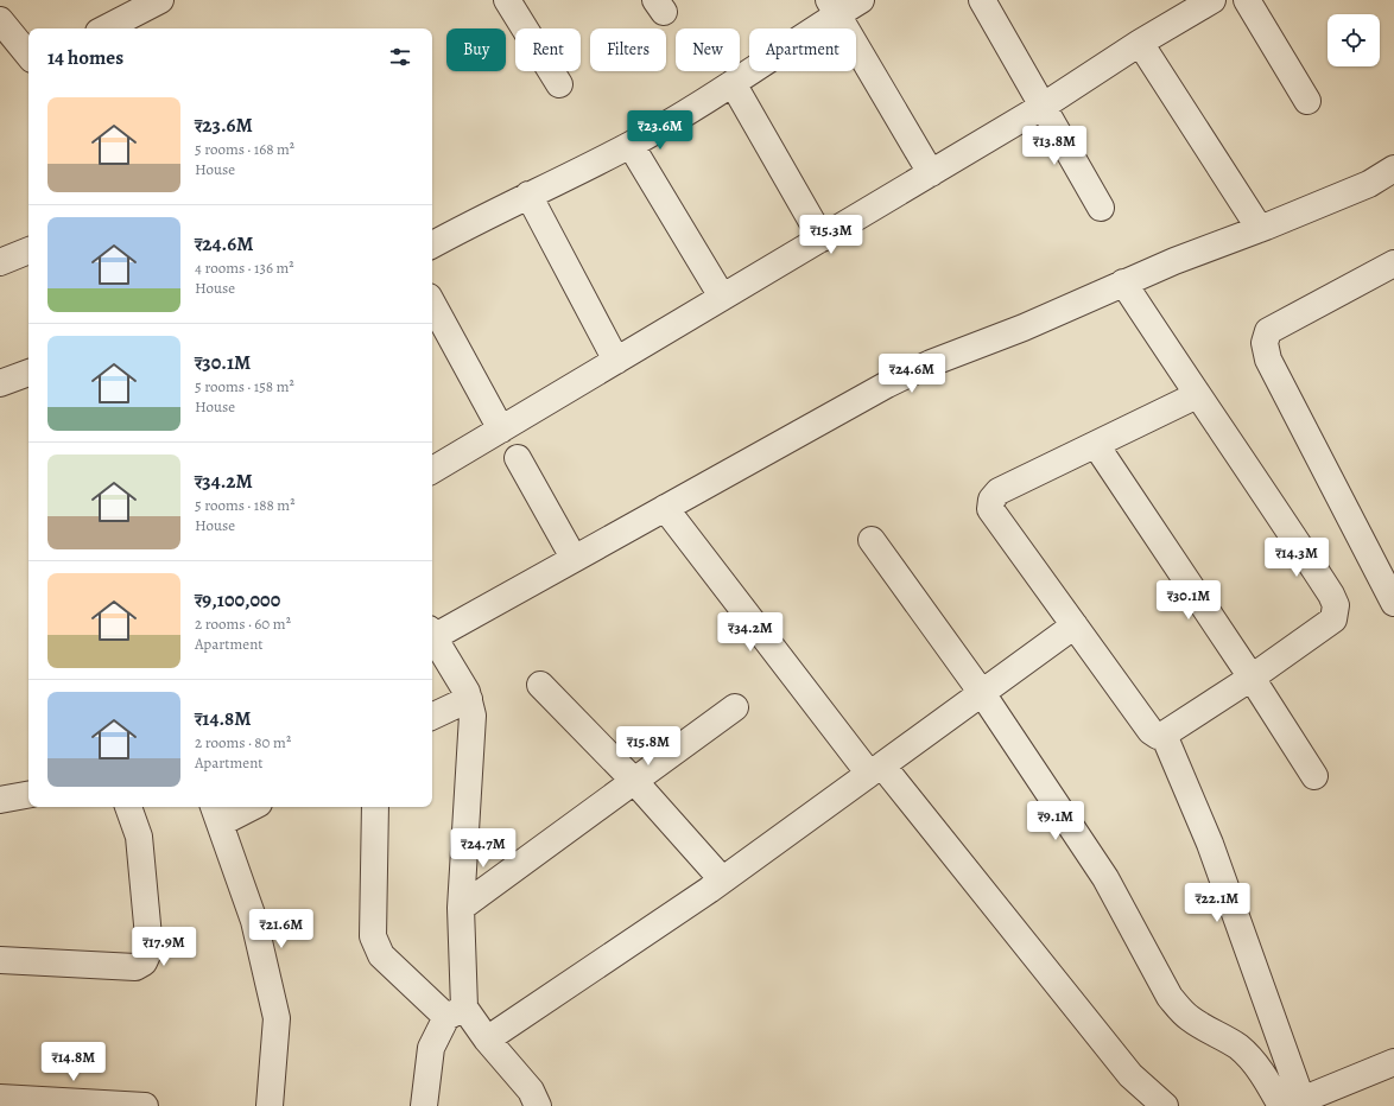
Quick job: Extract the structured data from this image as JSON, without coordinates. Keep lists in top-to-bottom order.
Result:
{
  "page": {
    "chip": [
      "Buy",
      "Rent",
      "Filters",
      "New",
      "Apartment"
    ],
    "heading": "14 homes",
    "list": [
      {
        "name": "₹23.6M",
        "note": "5 rooms · 168 m² · House"
      },
      {
        "name": "₹24.6M",
        "note": "4 rooms · 136 m² · House"
      },
      {
        "name": "₹30.1M",
        "note": "5 rooms · 158 m² · House"
      },
      {
        "name": "₹34.2M",
        "note": "5 rooms · 188 m² · House"
      },
      {
        "name": "₹9,100,000",
        "note": "2 rooms · 60 m² · Apartment"
      },
      {
        "name": "₹14.8M",
        "note": "2 rooms · 80 m² · Apartment"
      }
    ],
    "price": [
      "₹23.6M",
      "₹13.8M",
      "₹15.3M",
      "₹24.6M",
      "₹14.3M",
      "₹30.1M",
      "₹34.2M",
      "₹15.8M",
      "₹9.1M",
      "₹24.7M",
      "₹22.1M",
      "₹21.6M",
      "₹17.9M",
      "₹14.8M"
    ]
  }
}
